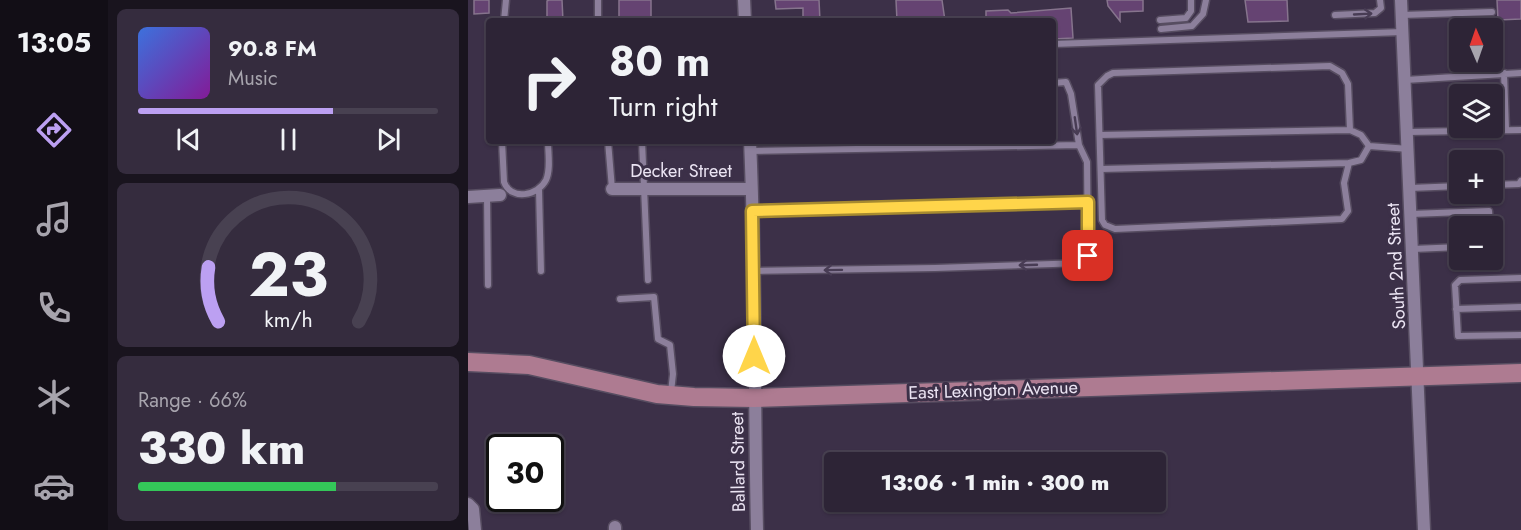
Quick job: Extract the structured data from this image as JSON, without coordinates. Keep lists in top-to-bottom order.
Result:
{
  "streets": {
    "street": [
      "Decker Street",
      "South 2nd Street",
      "East Lexington Avenue",
      "Ballard Street"
    ]
  },
  "crossings": [
    ["Decker Street", "Ballard Street"],
    ["South 2nd Street", "East Lexington Avenue"],
    ["East Lexington Avenue", "Ballard Street"]
  ],
  "north": "top",
  "page": {
    "tabs": "13:05",
    "map_buttons": ["+", "−"],
    "turn": ["80 m", "Turn right"],
    "song": ["90.8 FM", "Music"],
    "tile": ["Range · 66%", "330 km"],
    "limit": "30",
    "trip": "13:06 · 1 min · 300 m",
    "gauge": ["23", "km/h"]
  }
}
